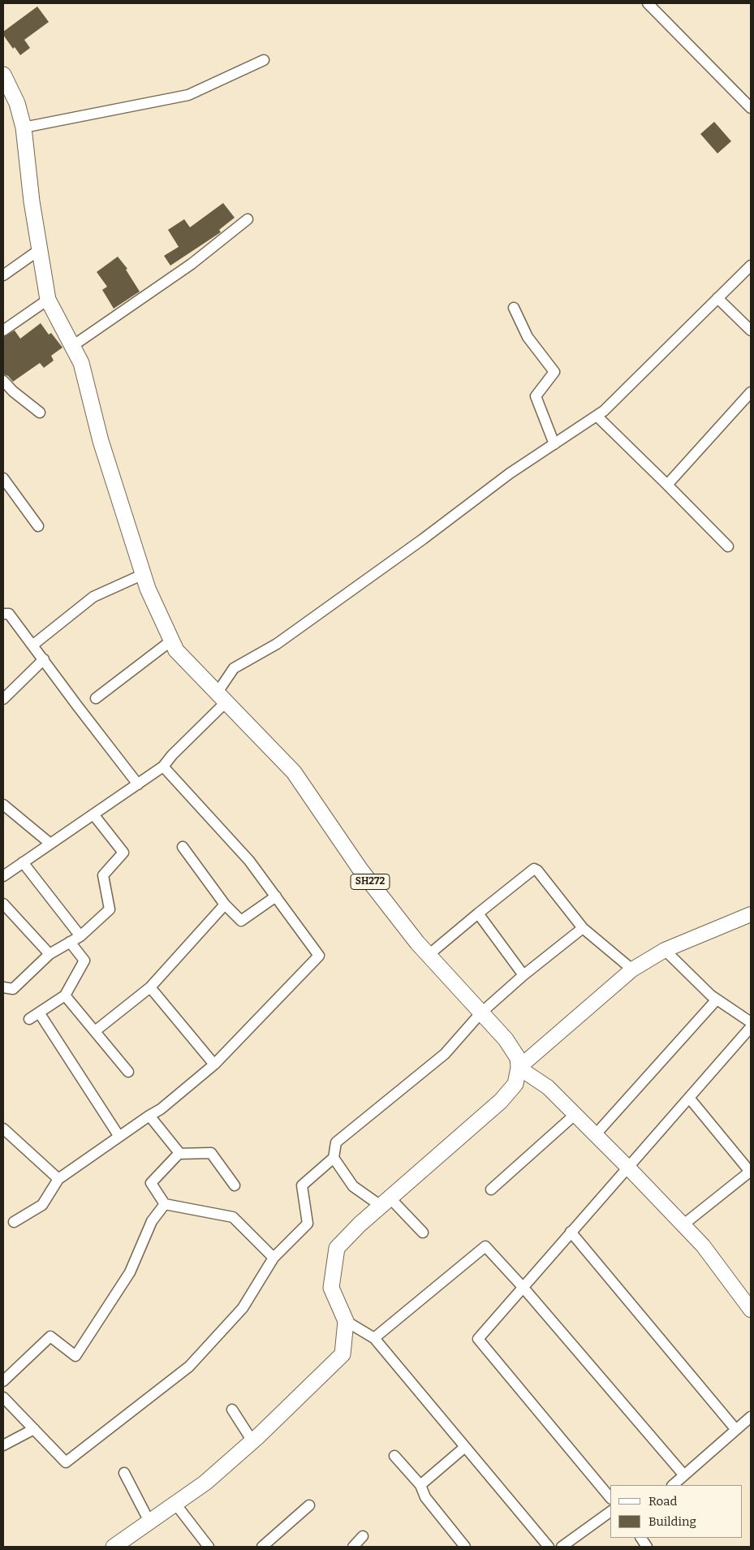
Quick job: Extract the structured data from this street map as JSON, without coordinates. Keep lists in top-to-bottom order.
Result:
{
  "streets": {
    "main road": ["SH272"]
  },
  "legend": ["Road", "Building"]
}
